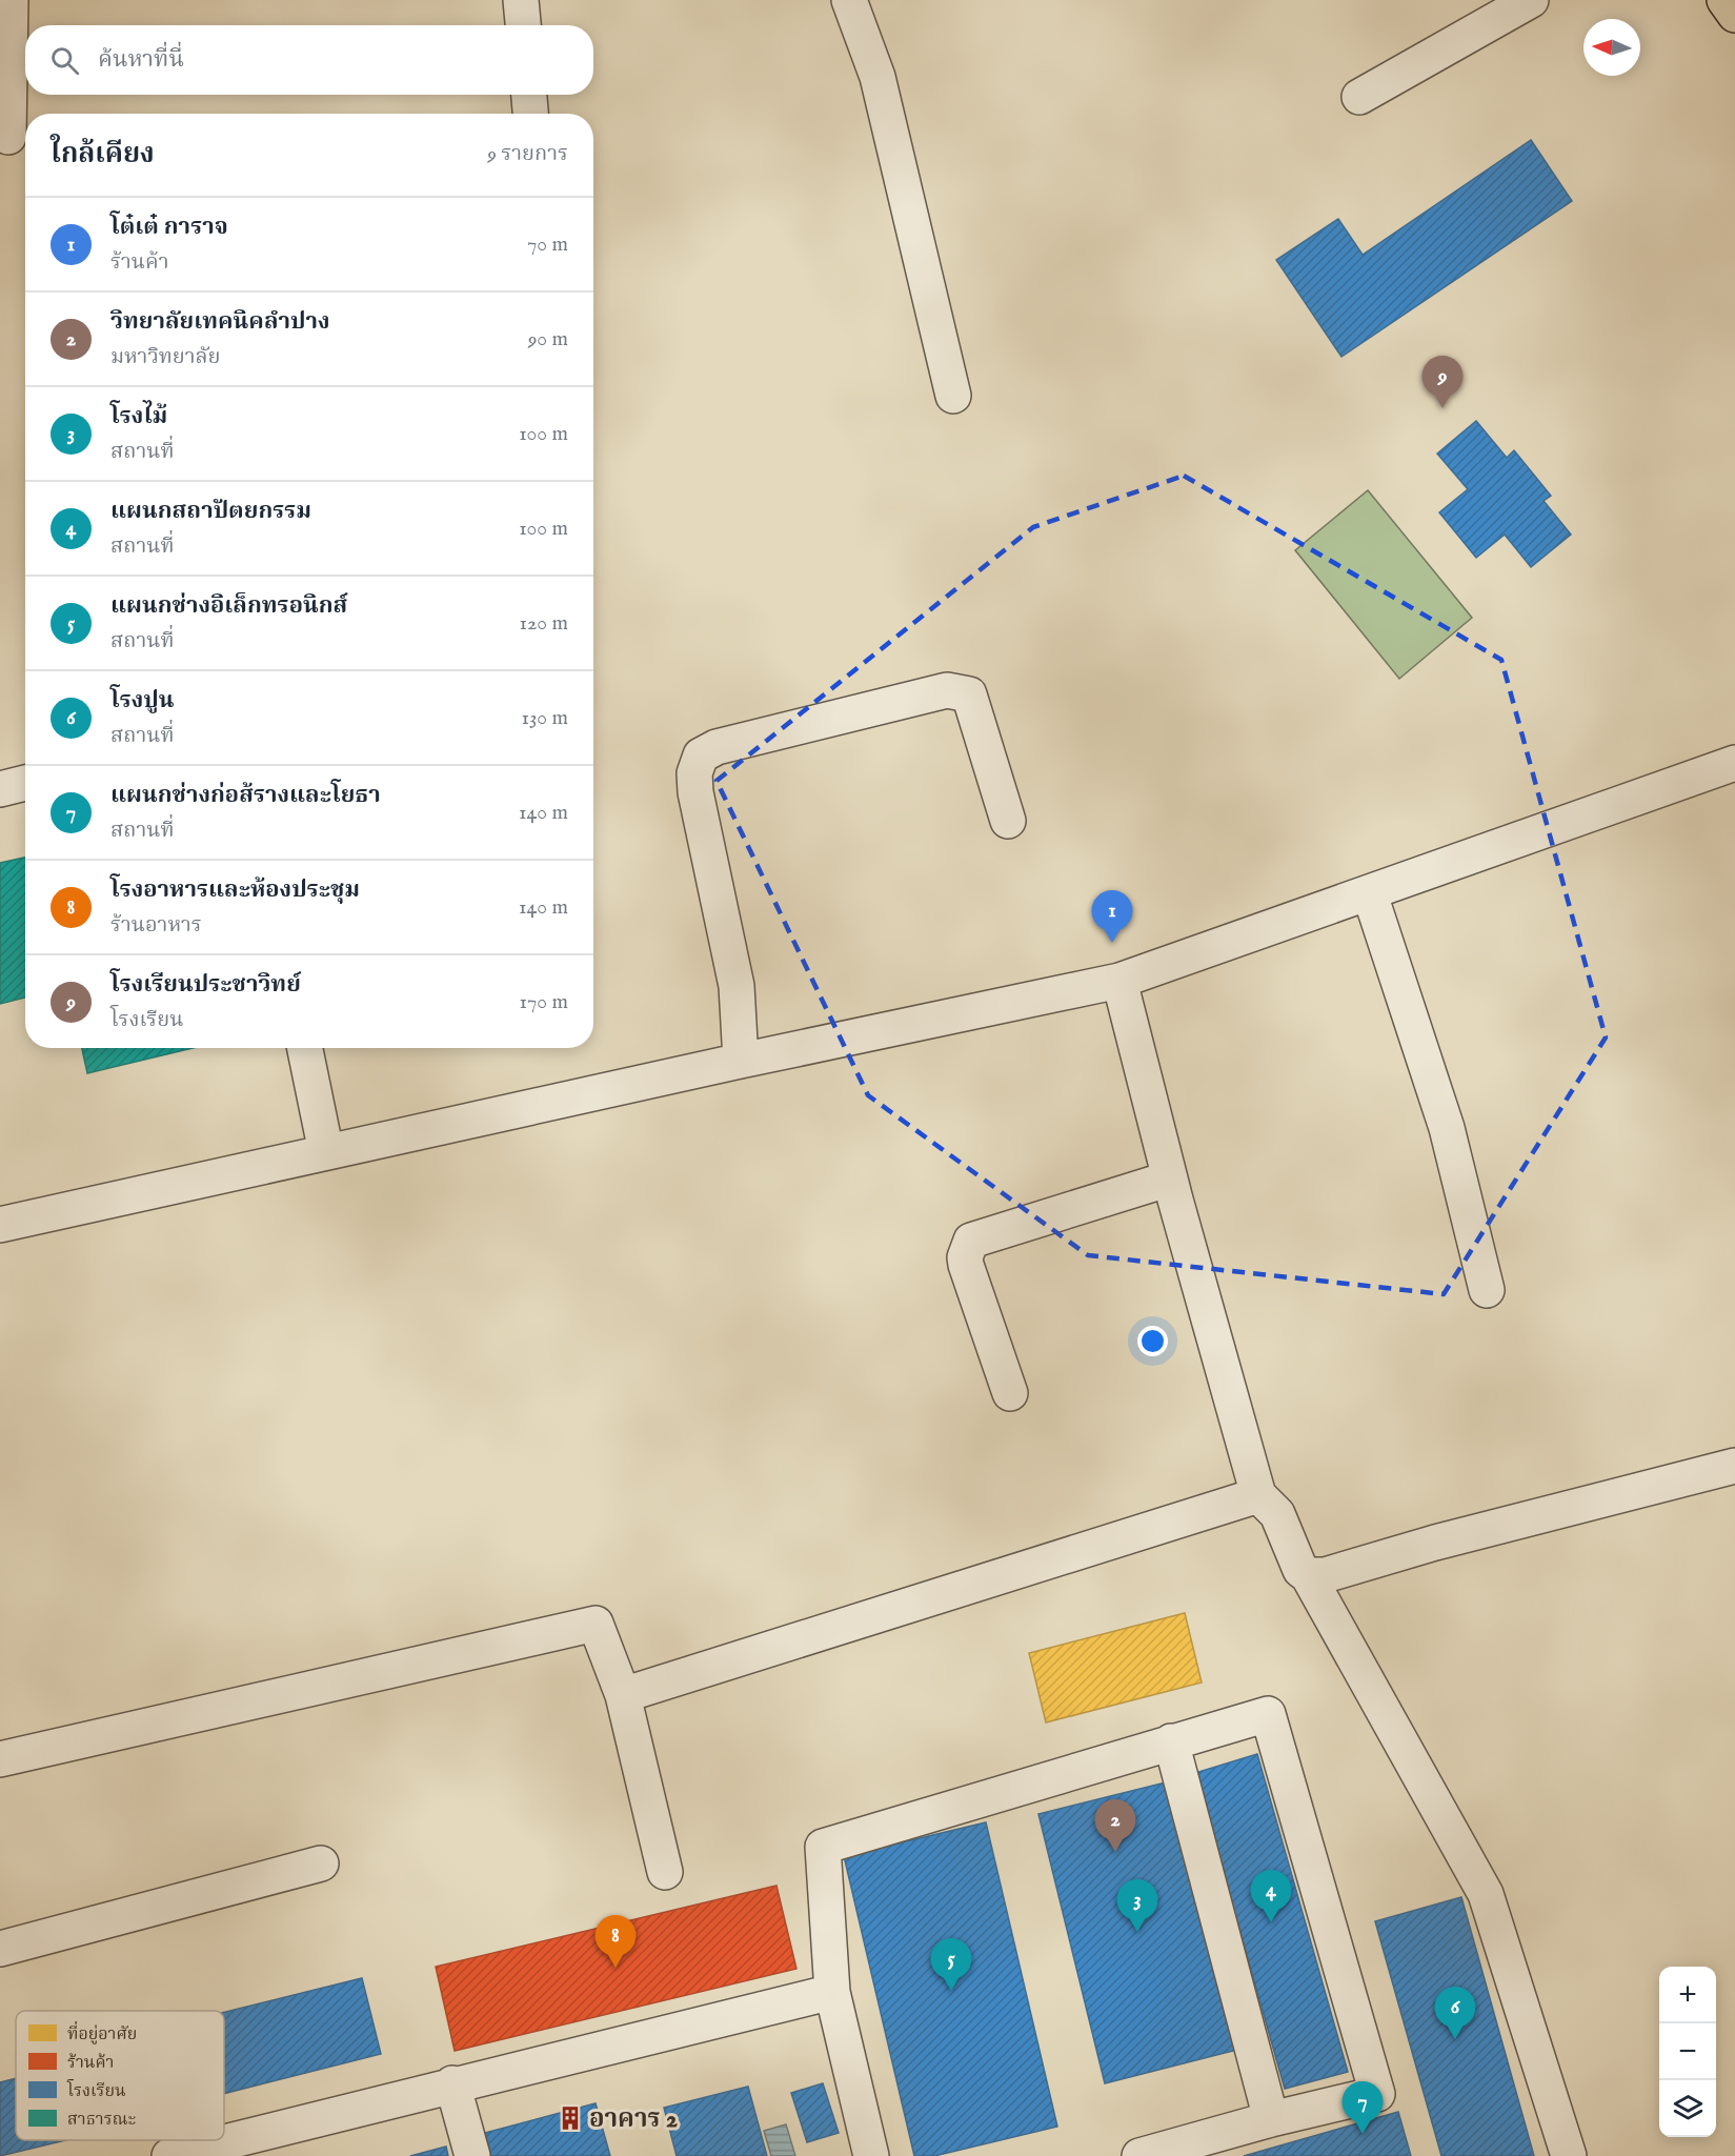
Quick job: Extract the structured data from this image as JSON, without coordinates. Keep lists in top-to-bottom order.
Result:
{
  "places": {
    "building": ["อาคาร 2"]
  },
  "legend": [
    "ที่อยู่อาศัย",
    "ร้านค้า",
    "โรงเรียน",
    "สาธารณะ"
  ],
  "north": "left",
  "page": {
    "search": "ค้นหาที่นี่",
    "heading": ["ใกล้เคียง", "9 รายการ"],
    "list": [
      {
        "mark": "1",
        "name": "โต๋เต๋ การาจ",
        "note": "ร้านค้า",
        "value": "70 m"
      },
      {
        "mark": "2",
        "name": "วิทยาลัยเทคนิคลำปาง",
        "note": "มหาวิทยาลัย",
        "value": "90 m"
      },
      {
        "mark": "3",
        "name": "โรงไม้",
        "note": "สถานที่",
        "value": "100 m"
      },
      {
        "mark": "4",
        "name": "แผนกสถาปัตยกรรม",
        "note": "สถานที่",
        "value": "100 m"
      },
      {
        "mark": "5",
        "name": "แผนกช่างอิเล็กทรอนิกส์",
        "note": "สถานที่",
        "value": "120 m"
      },
      {
        "mark": "6",
        "name": "โรงปูน",
        "note": "สถานที่",
        "value": "130 m"
      },
      {
        "mark": "7",
        "name": "แผนกช่างก่อส้รางและโยธา",
        "note": "สถานที่",
        "value": "140 m"
      },
      {
        "mark": "8",
        "name": "โรงอาหารและห้องประชุม",
        "note": "ร้านอาหาร",
        "value": "140 m"
      },
      {
        "mark": "9",
        "name": "โรงเรียนประชาวิทย์",
        "note": "โรงเรียน",
        "value": "170 m"
      }
    ],
    "pins": [
      "9",
      "1",
      "2",
      "4",
      "3",
      "8",
      "5",
      "6",
      "7"
    ],
    "map_buttons": ["+", "−"]
  }
}
